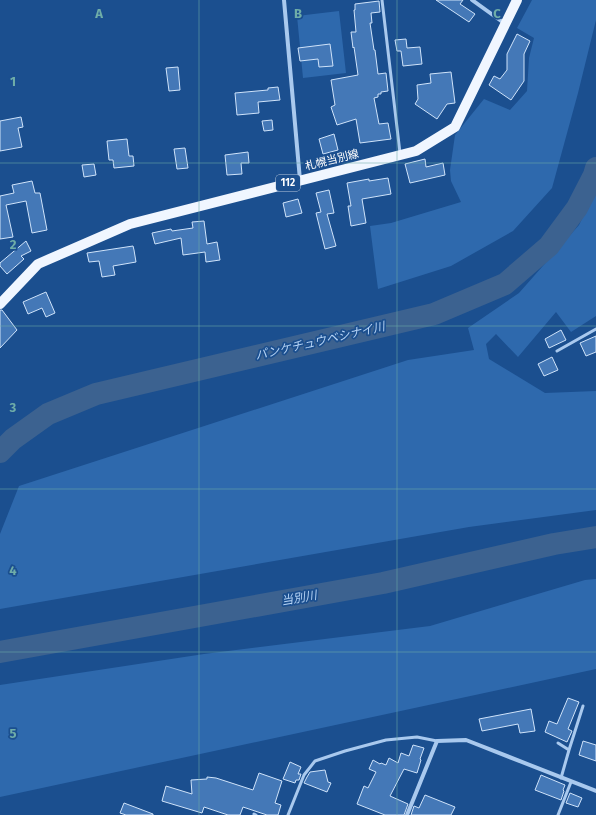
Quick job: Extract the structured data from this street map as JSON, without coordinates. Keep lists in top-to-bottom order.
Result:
{
  "streets": {
    "main road": ["札幌当別線", "112"]
  },
  "water": ["パンケチュウベシナイ川", "当別川"],
  "grid": {
    "columns": ["A", "B", "C"],
    "rows": [
      "1",
      "2",
      "3",
      "4",
      "5"
    ]
  }
}
